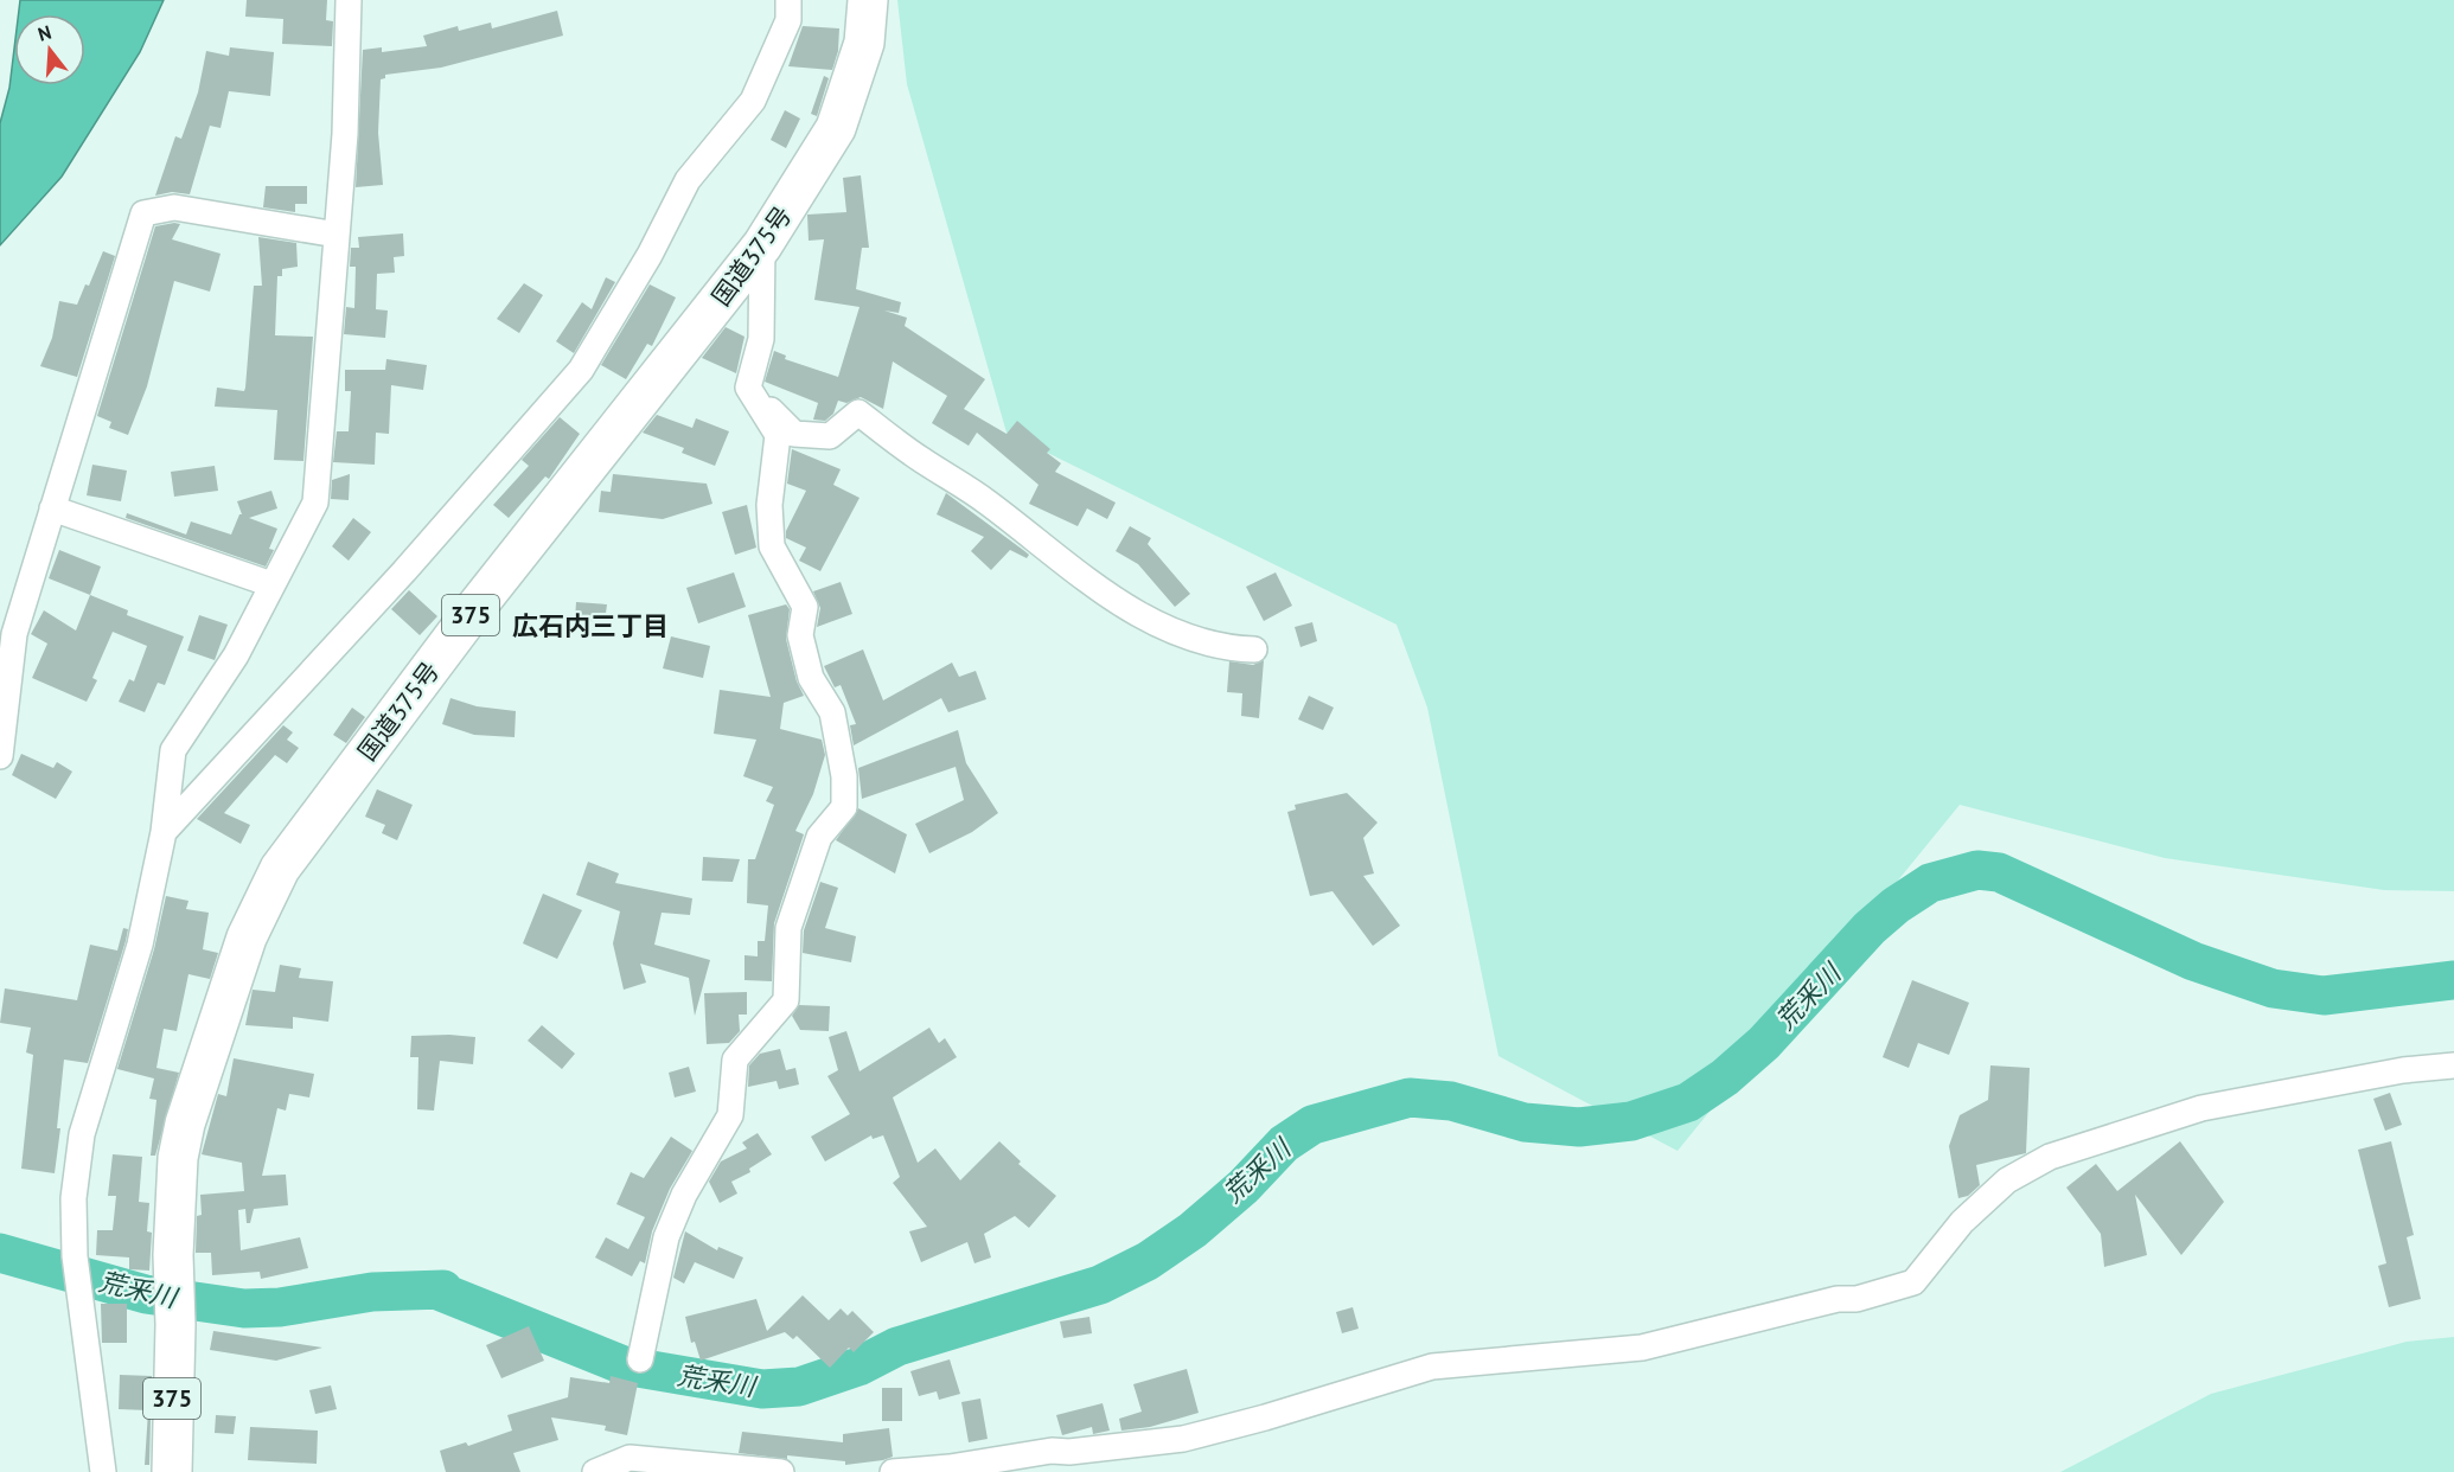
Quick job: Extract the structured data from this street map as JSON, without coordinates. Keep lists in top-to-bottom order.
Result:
{
  "streets": {
    "highway": ["国道375号", "375"]
  },
  "districts": ["広石内三丁目"],
  "water": ["荒釆川"],
  "north": "top"
}
